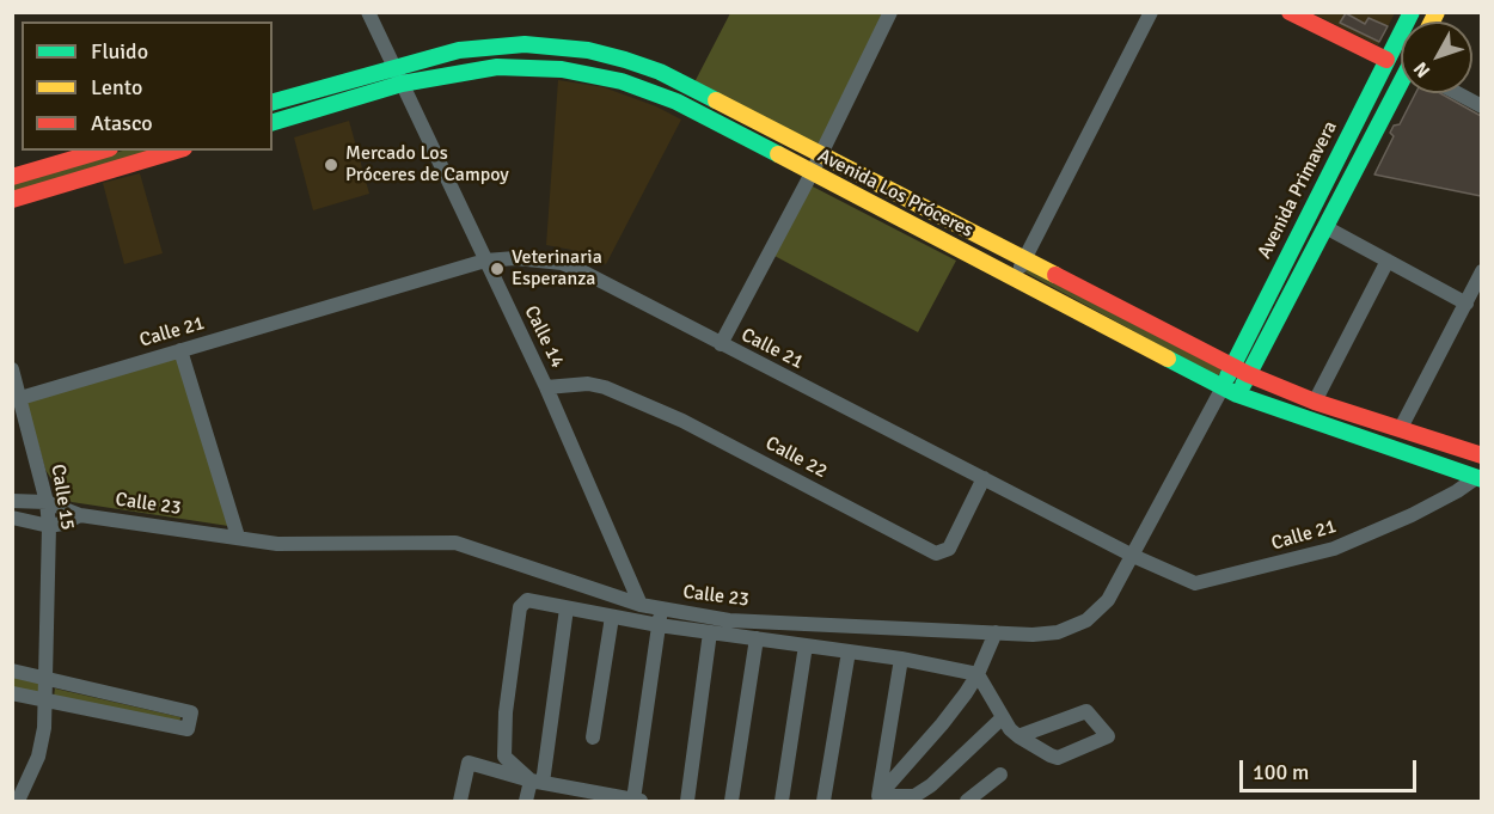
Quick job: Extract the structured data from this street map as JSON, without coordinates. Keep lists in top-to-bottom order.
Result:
{
  "streets": {
    "main road": ["Avenida Primavera", "Avenida Los Próceres"],
    "street": [
      "Calle 21",
      "Calle 14",
      "Calle 22",
      "Calle 15",
      "Calle 23"
    ]
  },
  "crossings": [
    ["Avenida Primavera", "Avenida Los Próceres"],
    ["Avenida Primavera", "Calle 23"],
    ["Avenida Los Próceres", "Calle 21"],
    ["Avenida Los Próceres", "Calle 14"],
    ["Avenida Los Próceres", "Calle 23"],
    ["Calle 21", "Calle 14"],
    ["Calle 21", "Calle 22"],
    ["Calle 21", "Calle 15"],
    ["Calle 21", "Calle 23"],
    ["Calle 14", "Calle 22"],
    ["Calle 14", "Calle 23"],
    ["Calle 15", "Calle 23"]
  ],
  "places": ["Mercado Los Próceres de Campoy", "Veterinaria Esperanza"],
  "legend": ["Fluido", "Lento", "Atasco"],
  "scale_bar": "100 m",
  "north": "bottom left"
}
